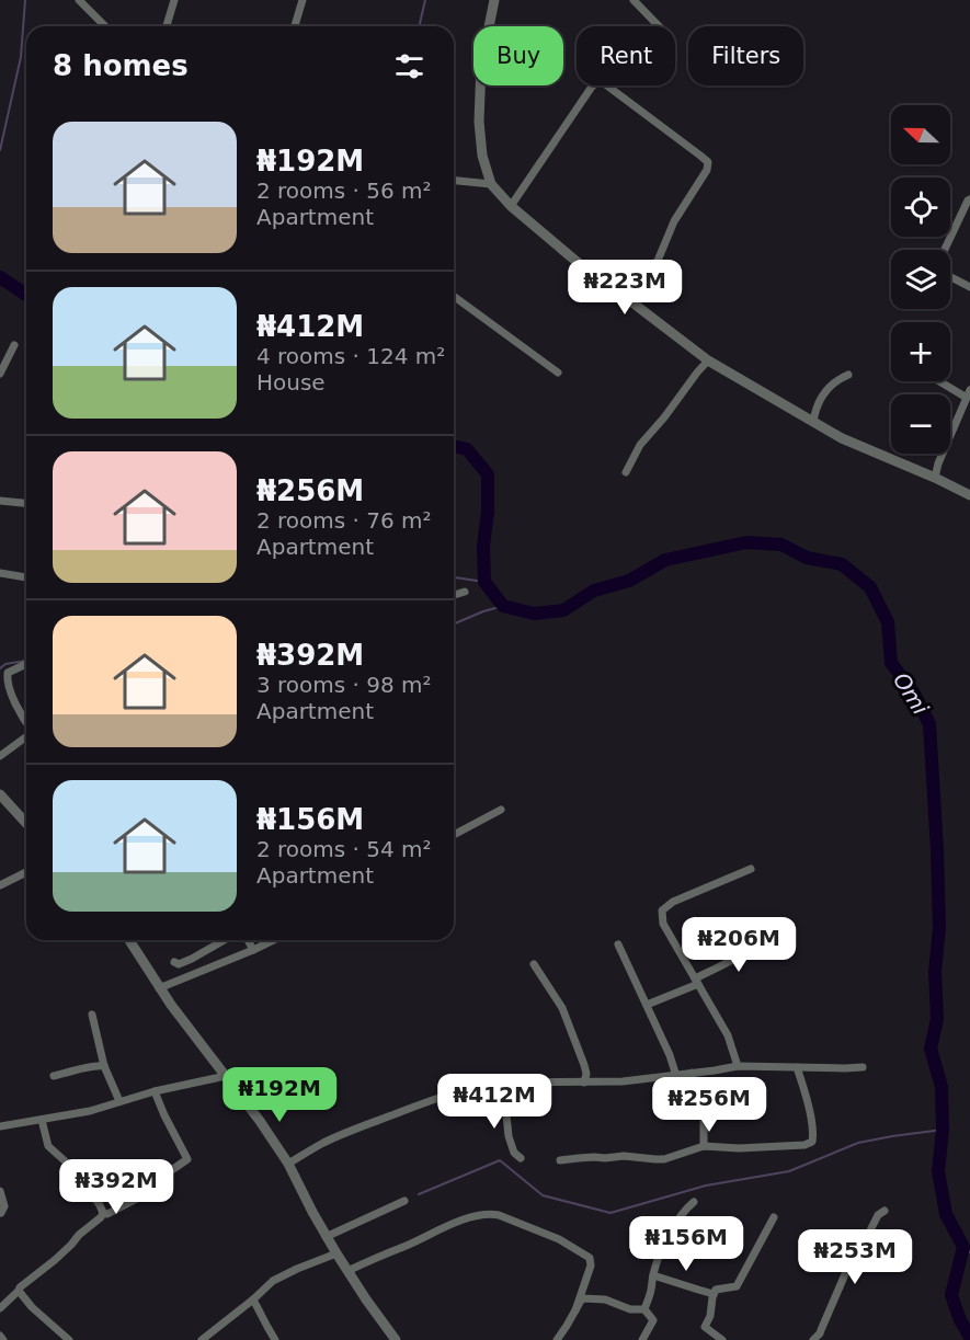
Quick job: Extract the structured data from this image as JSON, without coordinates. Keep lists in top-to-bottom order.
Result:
{
  "water": ["Omi"],
  "north": "left",
  "page": {
    "chip": ["Buy", "Rent", "Filters"],
    "heading": "8 homes",
    "map_buttons": ["+", "−"],
    "list": [
      {
        "name": "₦192M",
        "note": "2 rooms · 56 m² · Apartment"
      },
      {
        "name": "₦412M",
        "note": "4 rooms · 124 m² · House"
      },
      {
        "name": "₦256M",
        "note": "2 rooms · 76 m² · Apartment"
      },
      {
        "name": "₦392M",
        "note": "3 rooms · 98 m² · Apartment"
      },
      {
        "name": "₦156M",
        "note": "2 rooms · 54 m² · Apartment"
      }
    ],
    "price": [
      "₦223M",
      "₦206M",
      "₦192M",
      "₦412M",
      "₦256M",
      "₦392M",
      "₦156M",
      "₦253M"
    ]
  }
}
